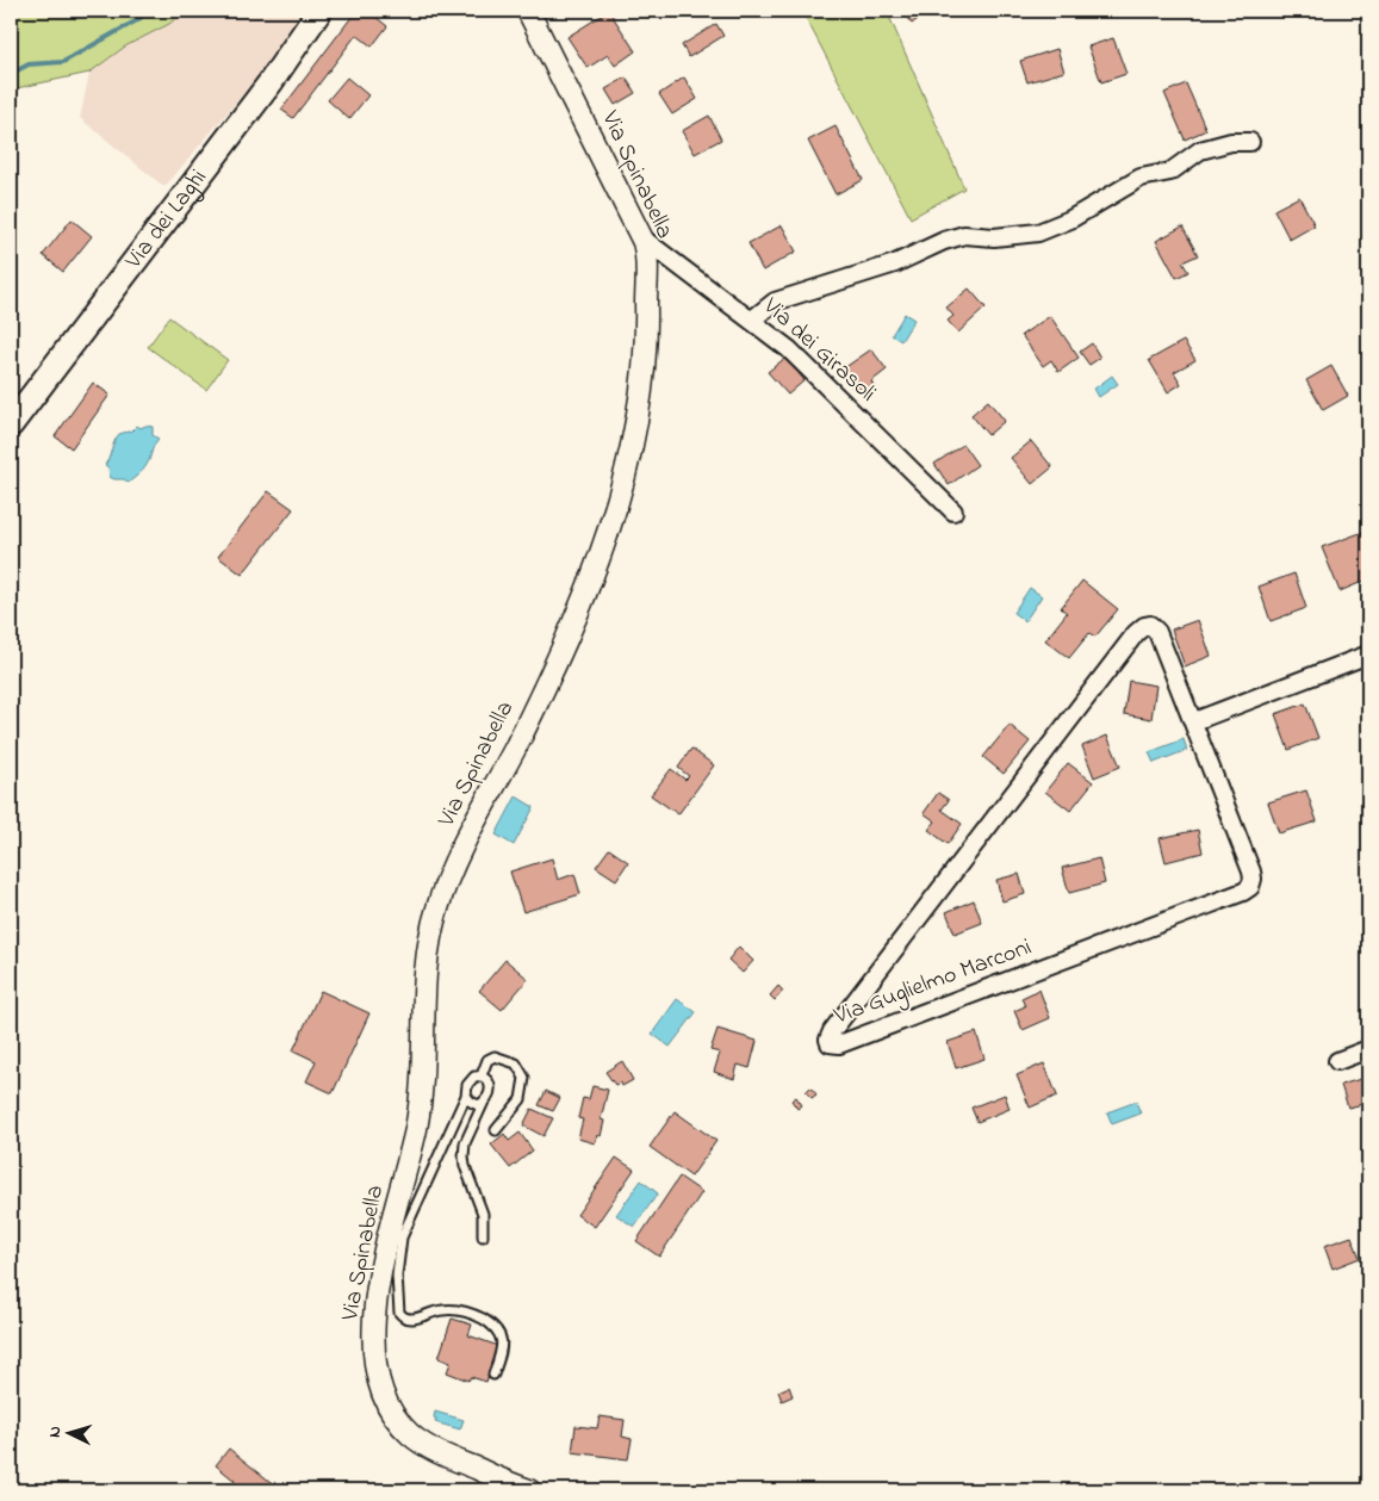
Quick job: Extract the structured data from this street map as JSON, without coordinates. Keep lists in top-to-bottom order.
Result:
{
  "streets": {
    "main road": ["Via dei Laghi"],
    "street": ["Via Spinabella", "Via dei Girasoli", "Via Guglielmo Marconi"]
  },
  "crossings": [
    ["Via Spinabella", "Via dei Girasoli"]
  ],
  "north": "left"
}
